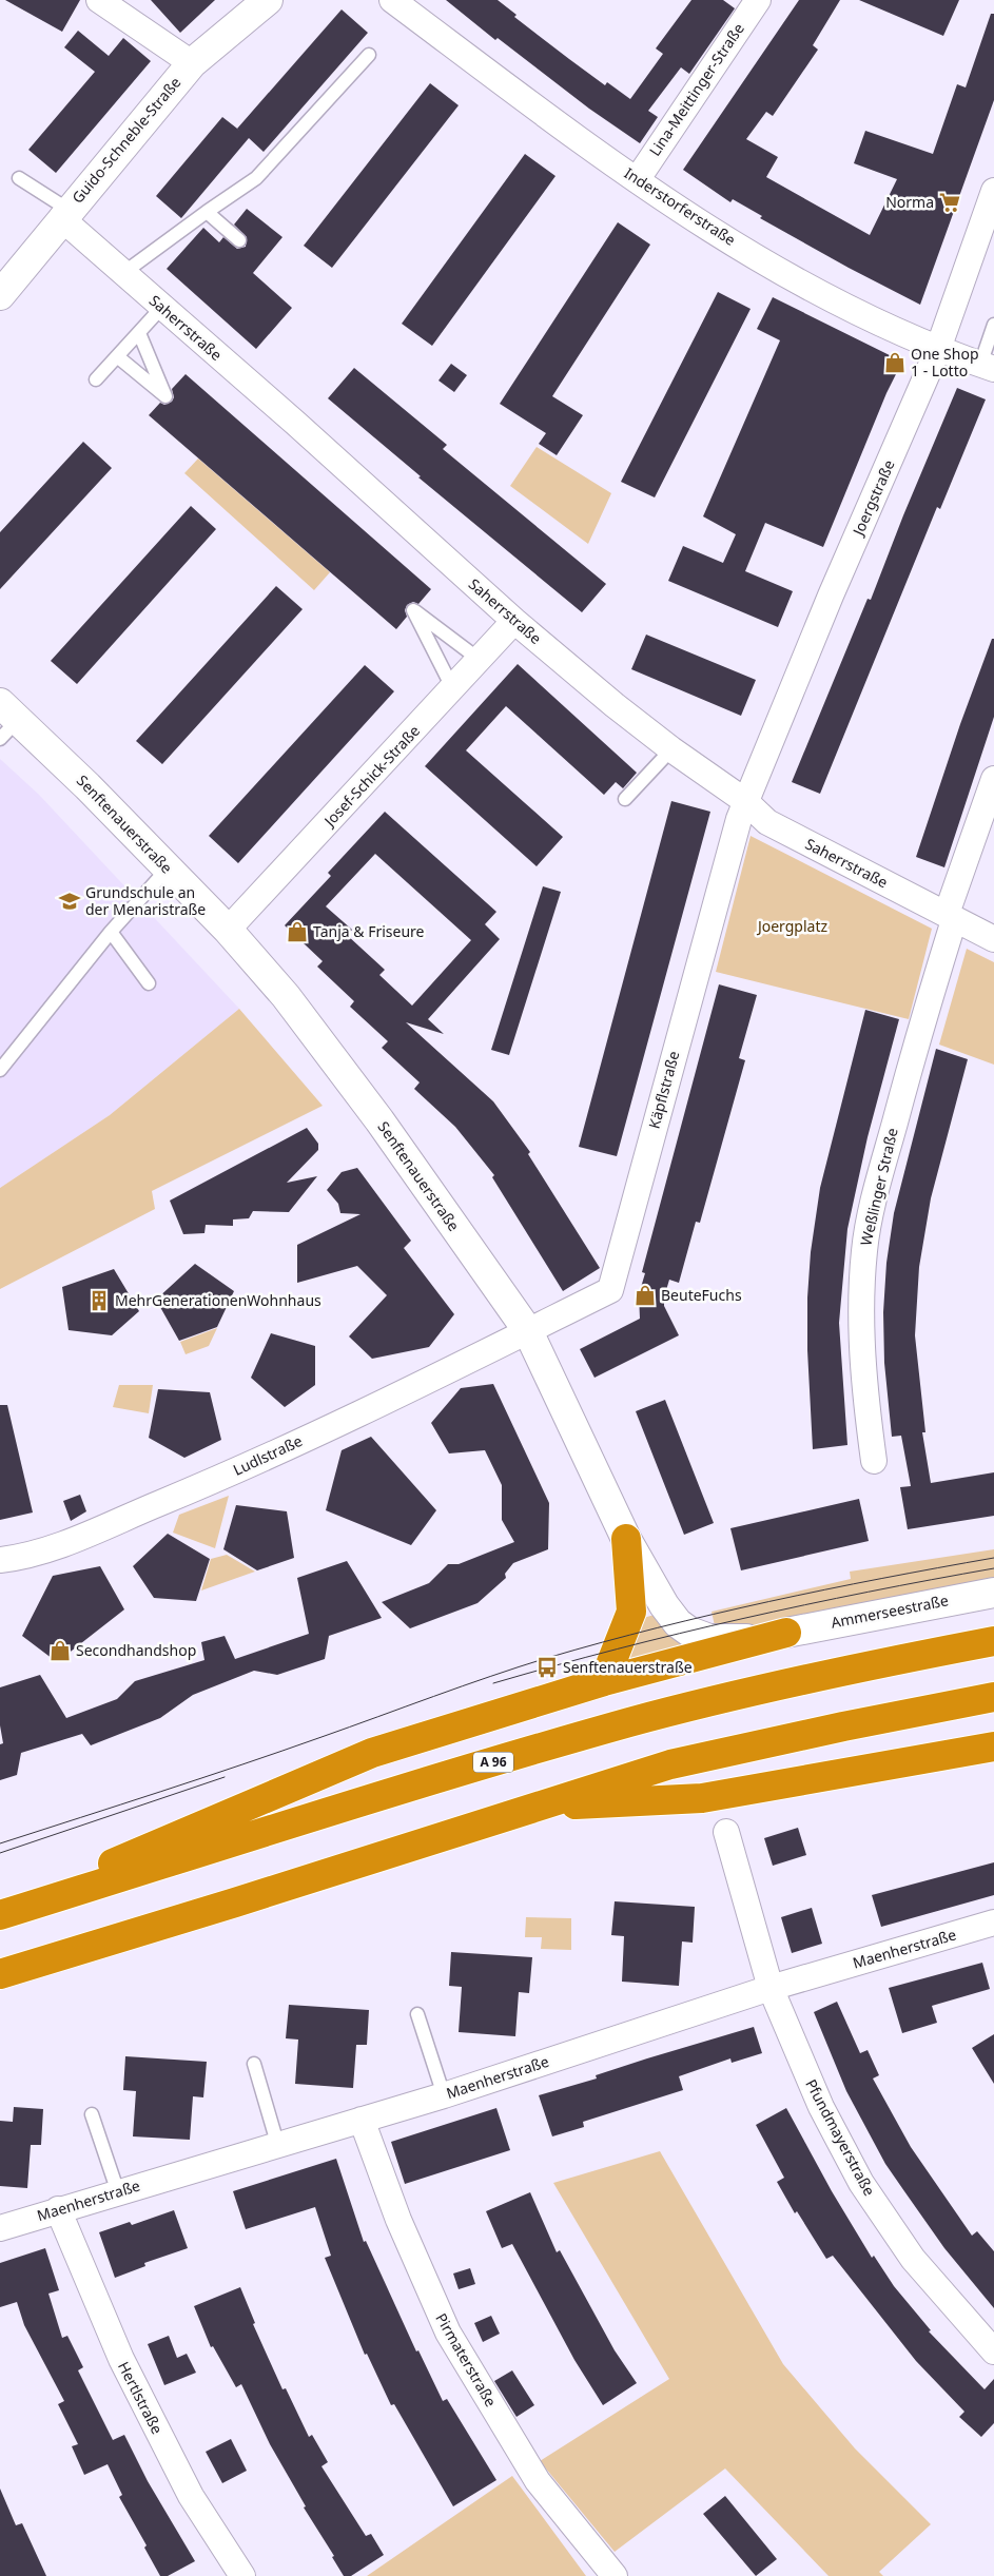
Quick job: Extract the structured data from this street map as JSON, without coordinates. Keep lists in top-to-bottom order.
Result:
{
  "streets": {
    "highway": ["A 96"],
    "street": [
      "Lina-Meittinger-Straße",
      "Guido-Schneble-Straße",
      "Inderstorferstraße",
      "Saherrstraße",
      "Joergstraße",
      "Josef-Schick-Straße",
      "Senftenauerstraße",
      "Käpflstraße",
      "Weßlinger Straße",
      "Ludlstraße",
      "Ammerseestraße",
      "Maenherstraße",
      "Pfundmayerstraße",
      "Pirmaterstraße",
      "Hertlstraße"
    ]
  },
  "crossings": [
    ["Lina-Meittinger-Straße", "Inderstorferstraße"],
    ["Guido-Schneble-Straße", "Saherrstraße"],
    ["Inderstorferstraße", "Joergstraße"],
    ["Saherrstraße", "Joergstraße"],
    ["Saherrstraße", "Josef-Schick-Straße"],
    ["Saherrstraße", "Käpflstraße"],
    ["Saherrstraße", "Weßlinger Straße"],
    ["Joergstraße", "Käpflstraße"],
    ["Josef-Schick-Straße", "Senftenauerstraße"],
    ["Senftenauerstraße", "Käpflstraße"],
    ["Senftenauerstraße", "Ludlstraße"],
    ["Senftenauerstraße", "Ammerseestraße"],
    ["Käpflstraße", "Ludlstraße"],
    ["Maenherstraße", "Pfundmayerstraße"],
    ["Maenherstraße", "Pirmaterstraße"],
    ["Maenherstraße", "Hertlstraße"]
  ],
  "parks": ["Joergplatz"],
  "places": {
    "supermarket": ["Norma"],
    "shop": [
      "One Shop 1 - Lotto",
      "Tanja & Friseure",
      "BeuteFuchs",
      "Secondhandshop"
    ],
    "school or university": ["Grundschule an der Menaristraße"],
    "building": ["MehrGenerationenWohnhaus"],
    "bus stop": ["Senftenauerstraße"]
  }
}
